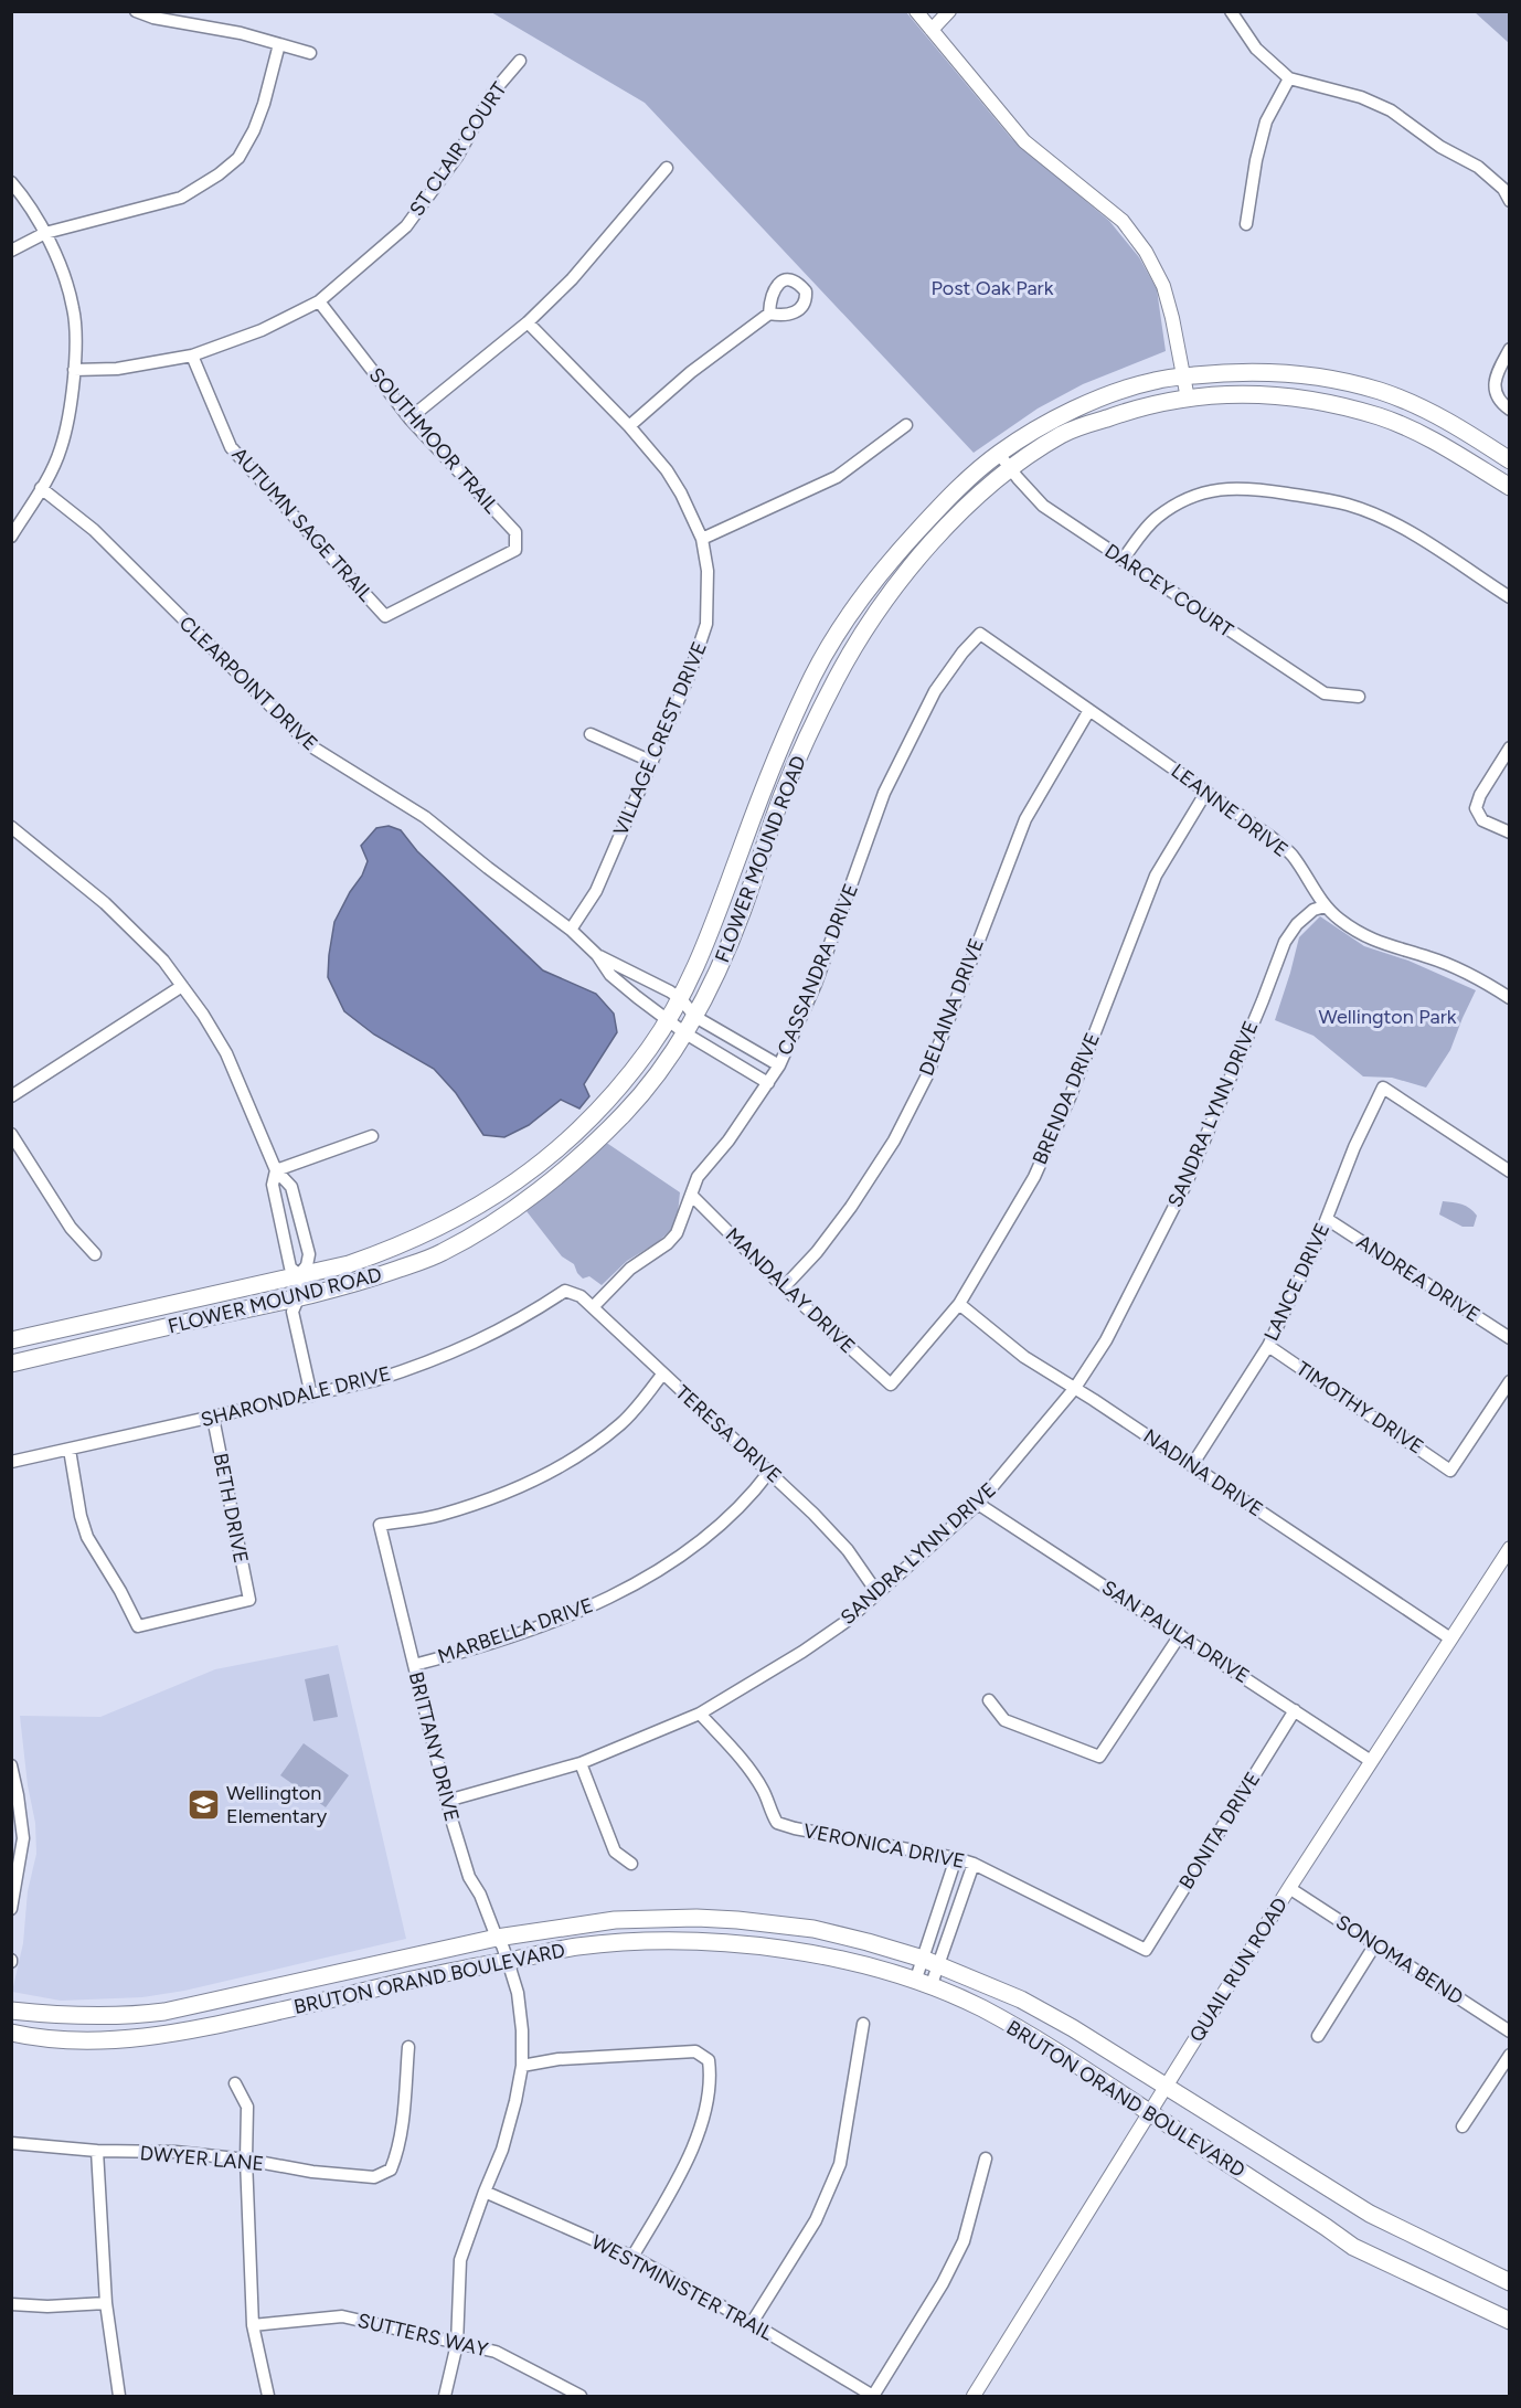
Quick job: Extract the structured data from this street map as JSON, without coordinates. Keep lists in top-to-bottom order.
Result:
{
  "streets": {
    "main road": ["FLOWER MOUND ROAD", "BRUTON ORAND BOULEVARD"],
    "street": [
      "ST CLAIR COURT",
      "SOUTHMOOR TRAIL",
      "AUTUMN SAGE TRAIL",
      "DARCEY COURT",
      "CLEARPOINT DRIVE",
      "VILLAGE CREST DRIVE",
      "LEANNE DRIVE",
      "CASSANDRA DRIVE",
      "DELAINA DRIVE",
      "BRENDA DRIVE",
      "SANDRA LYNN DRIVE",
      "ANDREA DRIVE",
      "LANCE DRIVE",
      "MANDALAY DRIVE",
      "SHARONDALE DRIVE",
      "TIMOTHY DRIVE",
      "TERESA DRIVE",
      "NADINA DRIVE",
      "BETH DRIVE",
      "MARBELLA DRIVE",
      "SAN PAULA DRIVE",
      "BRITTANY DRIVE",
      "BONITA DRIVE",
      "VERONICA DRIVE",
      "SONOMA BEND",
      "QUAIL RUN ROAD",
      "DWYER LANE",
      "WESTMINISTER TRAIL",
      "SUTTERS WAY"
    ]
  },
  "crossings": [
    ["ST CLAIR COURT", "SOUTHMOOR TRAIL"],
    ["ST CLAIR COURT", "AUTUMN SAGE TRAIL"],
    ["SOUTHMOOR TRAIL", "AUTUMN SAGE TRAIL"],
    ["DARCEY COURT", "FLOWER MOUND ROAD"],
    ["CLEARPOINT DRIVE", "VILLAGE CREST DRIVE"],
    ["CLEARPOINT DRIVE", "FLOWER MOUND ROAD"],
    ["CLEARPOINT DRIVE", "CASSANDRA DRIVE"],
    ["LEANNE DRIVE", "CASSANDRA DRIVE"],
    ["LEANNE DRIVE", "DELAINA DRIVE"],
    ["LEANNE DRIVE", "BRENDA DRIVE"],
    ["LEANNE DRIVE", "SANDRA LYNN DRIVE"],
    ["CASSANDRA DRIVE", "MANDALAY DRIVE"],
    ["CASSANDRA DRIVE", "TERESA DRIVE"],
    ["DELAINA DRIVE", "MANDALAY DRIVE"],
    ["BRENDA DRIVE", "MANDALAY DRIVE"],
    ["BRENDA DRIVE", "NADINA DRIVE"],
    ["SANDRA LYNN DRIVE", "TERESA DRIVE"],
    ["SANDRA LYNN DRIVE", "NADINA DRIVE"],
    ["SANDRA LYNN DRIVE", "SAN PAULA DRIVE"],
    ["SANDRA LYNN DRIVE", "BRITTANY DRIVE"],
    ["SANDRA LYNN DRIVE", "VERONICA DRIVE"],
    ["ANDREA DRIVE", "LANCE DRIVE"],
    ["LANCE DRIVE", "TIMOTHY DRIVE"],
    ["LANCE DRIVE", "NADINA DRIVE"],
    ["SHARONDALE DRIVE", "TERESA DRIVE"],
    ["SHARONDALE DRIVE", "BETH DRIVE"],
    ["TERESA DRIVE", "MARBELLA DRIVE"],
    ["TERESA DRIVE", "BRITTANY DRIVE"],
    ["NADINA DRIVE", "QUAIL RUN ROAD"],
    ["MARBELLA DRIVE", "BRITTANY DRIVE"],
    ["SAN PAULA DRIVE", "BONITA DRIVE"],
    ["SAN PAULA DRIVE", "QUAIL RUN ROAD"],
    ["BRITTANY DRIVE", "BRUTON ORAND BOULEVARD"],
    ["BRITTANY DRIVE", "WESTMINISTER TRAIL"],
    ["BRITTANY DRIVE", "SUTTERS WAY"],
    ["BONITA DRIVE", "VERONICA DRIVE"],
    ["SONOMA BEND", "QUAIL RUN ROAD"],
    ["QUAIL RUN ROAD", "BRUTON ORAND BOULEVARD"]
  ],
  "parks": ["Post Oak Park", "Wellington Park"],
  "places": {
    "school or university": ["Wellington Elementary"]
  }
}
